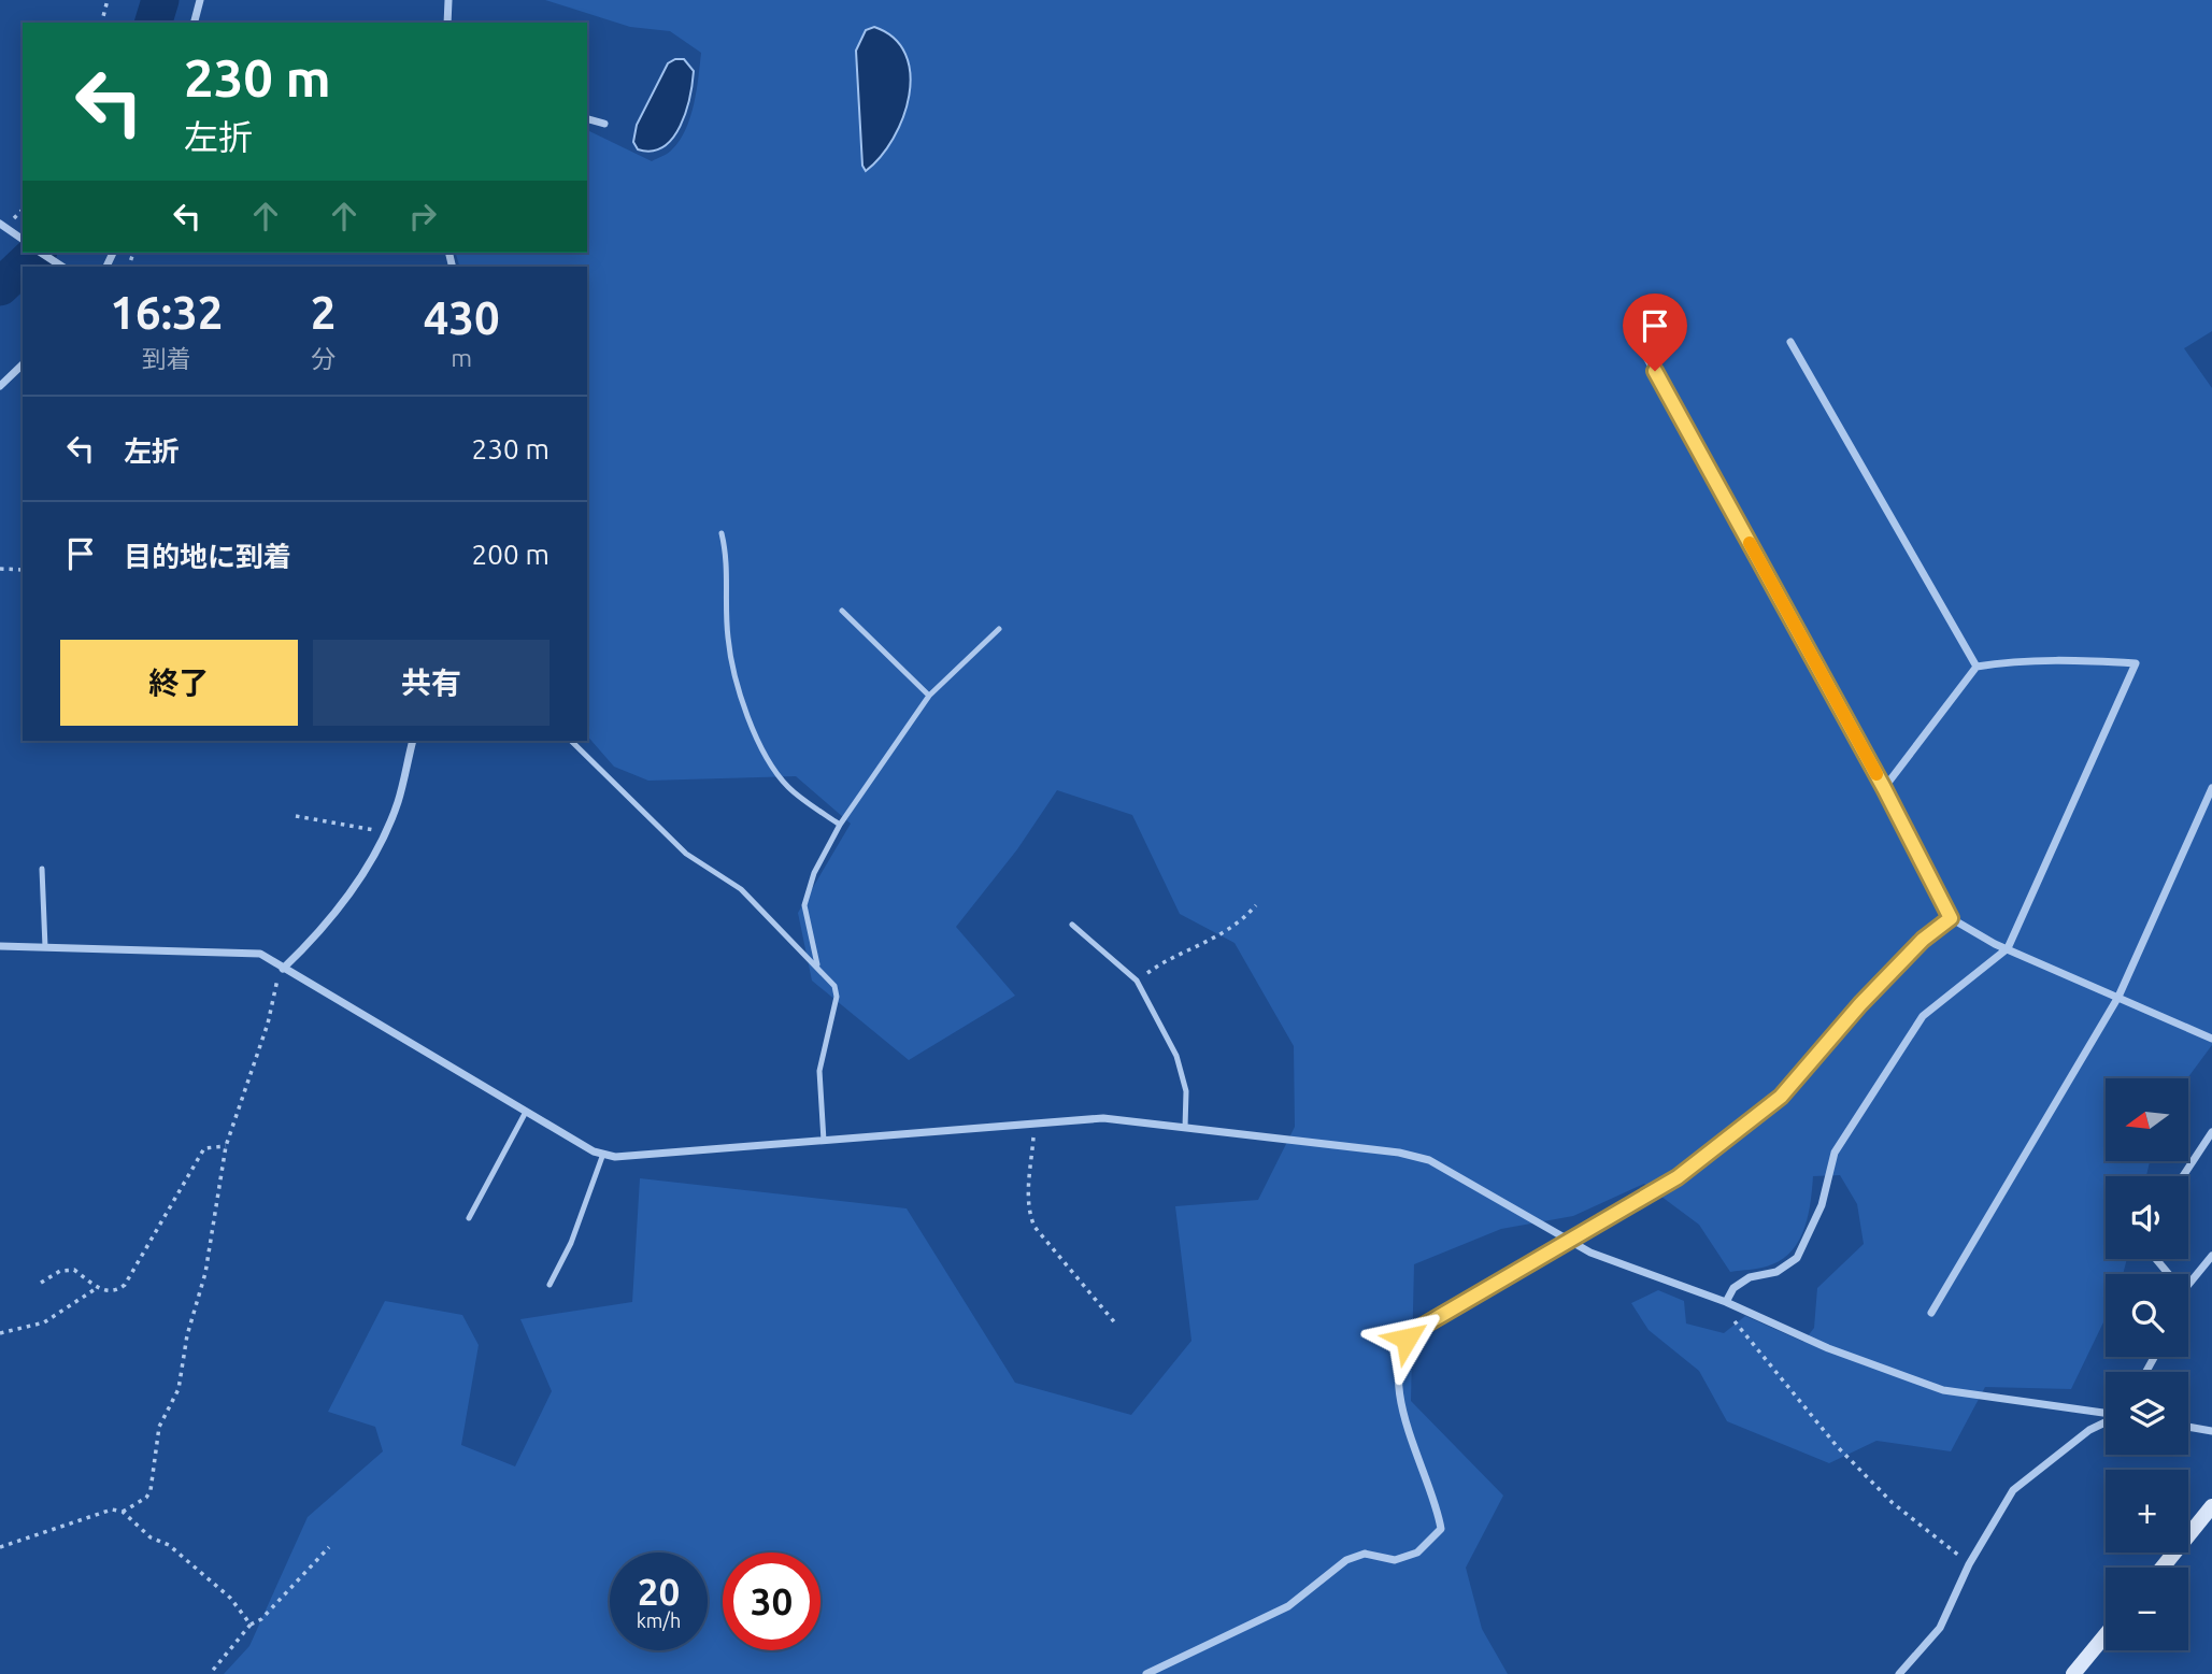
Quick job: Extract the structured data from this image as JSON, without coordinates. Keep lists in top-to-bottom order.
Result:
{
  "north": "left",
  "page": {
    "turn": ["230 m", "左折"],
    "eta": [
      "16:32",
      "到着",
      "2",
      "分",
      "430",
      "m"
    ],
    "list": [
      {
        "name": "左折",
        "value": "230 m"
      },
      {
        "name": "目的地に到着",
        "value": "200 m"
      }
    ],
    "buttons": ["終了", "共有"],
    "map_buttons": ["+", "−"],
    "speed": "20 km/h",
    "limit": "30"
  }
}
